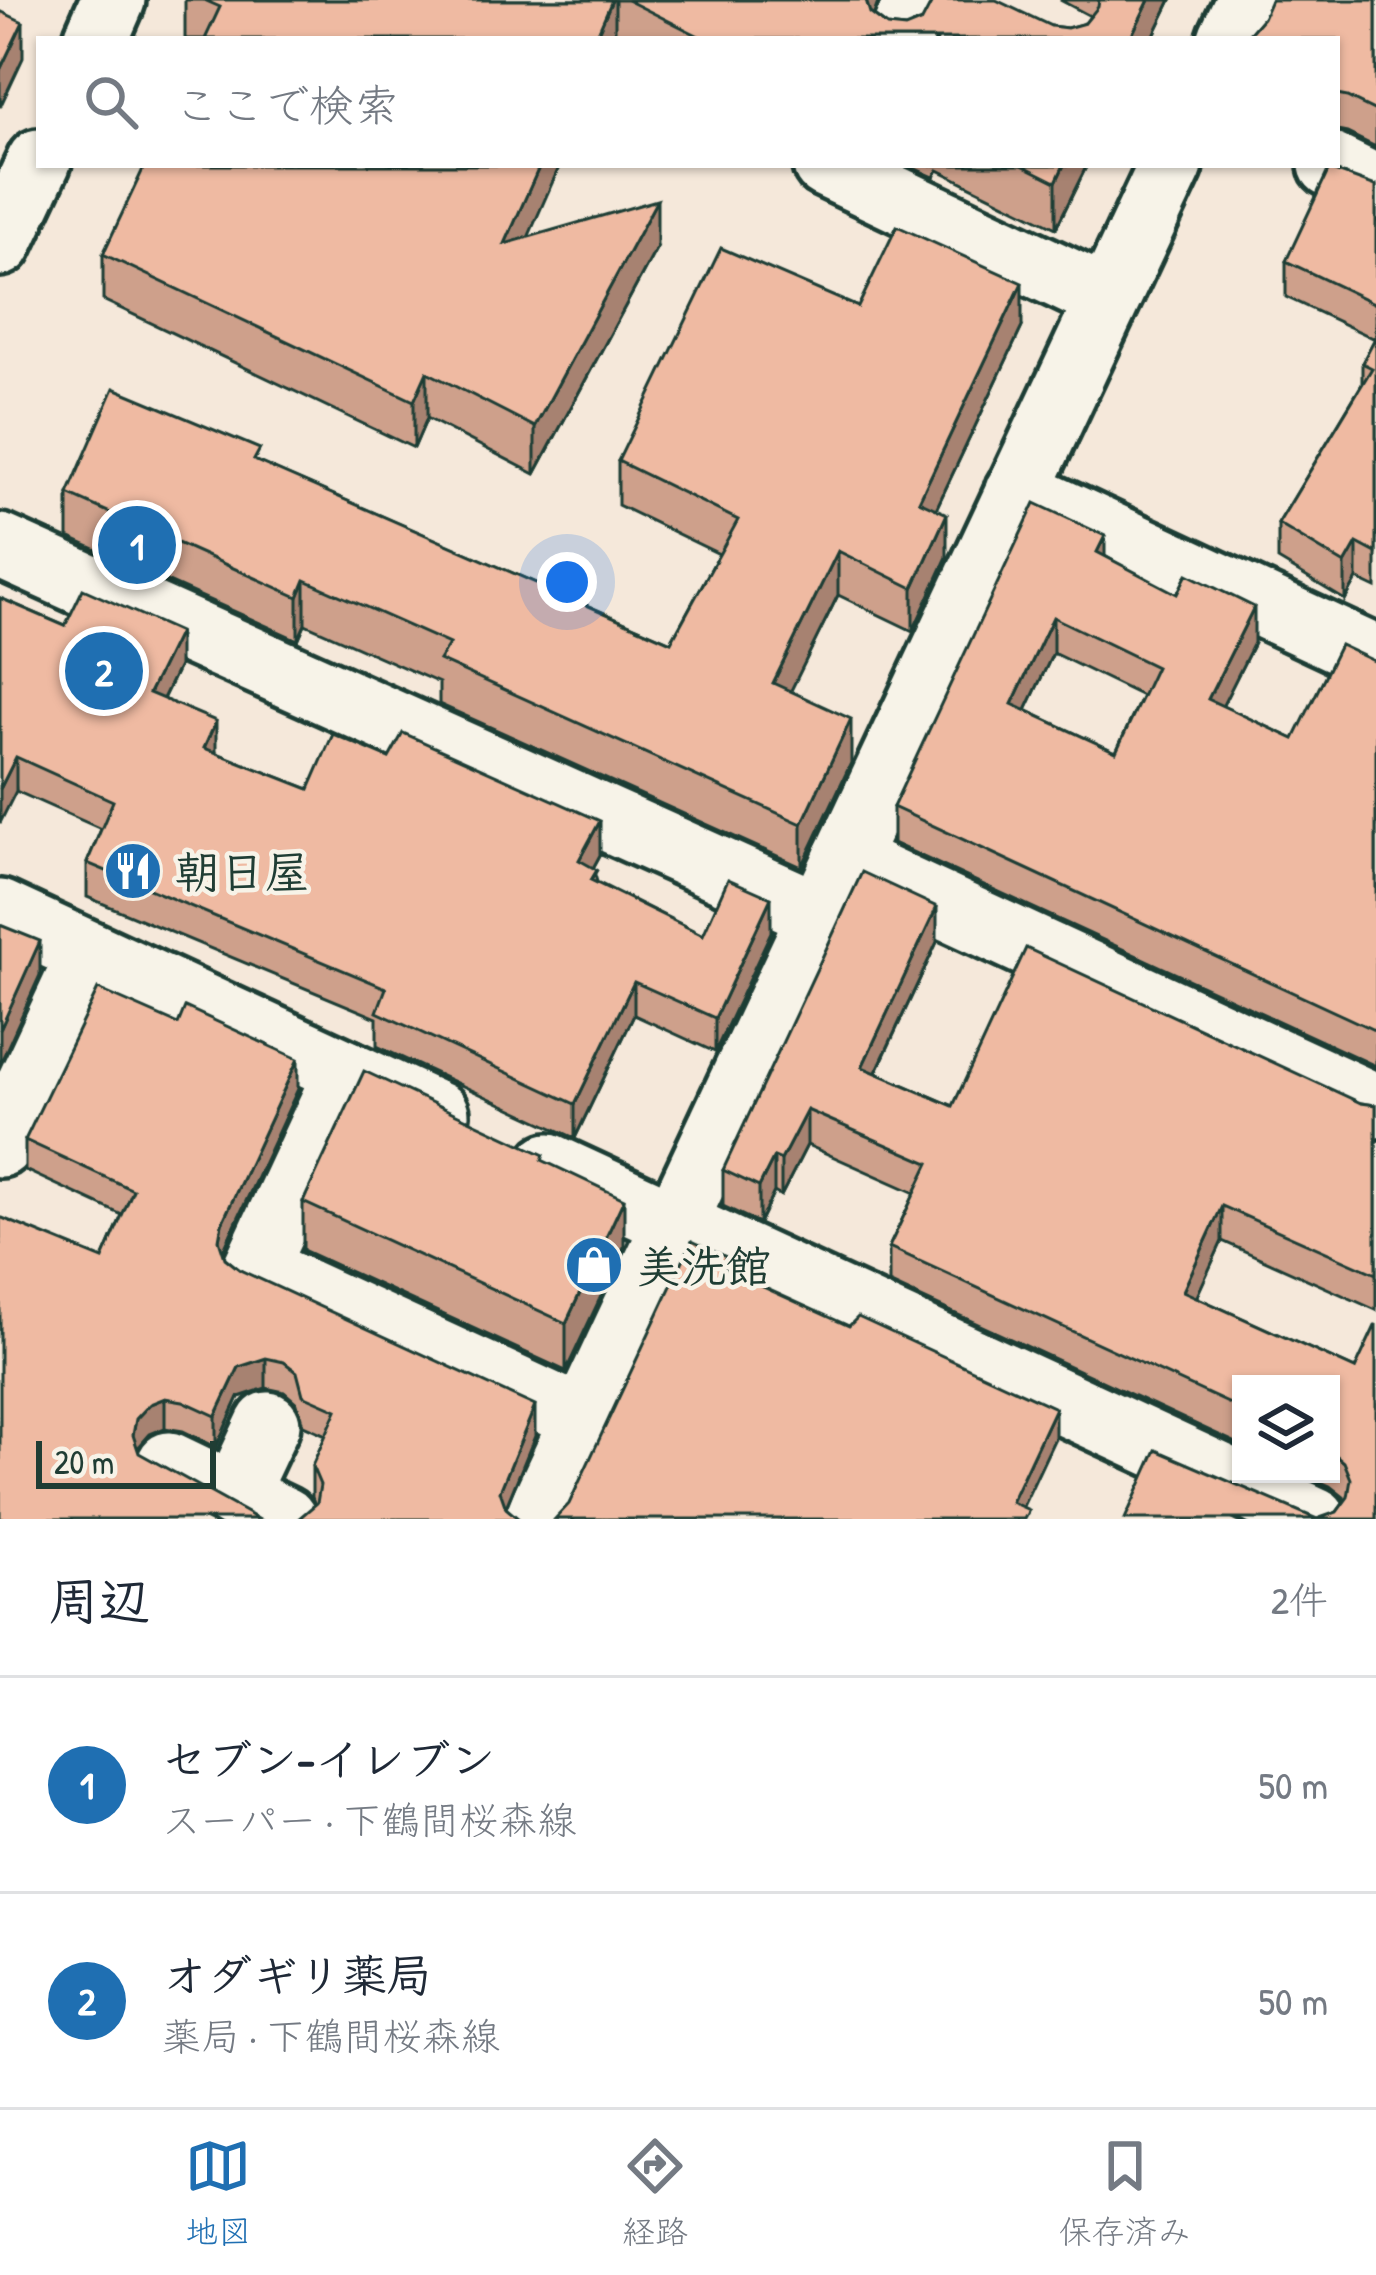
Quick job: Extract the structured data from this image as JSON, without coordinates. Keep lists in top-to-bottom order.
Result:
{
  "places": {
    "restaurant": ["朝日屋"],
    "shop": ["美洗館"]
  },
  "scale_bar": "20 m",
  "page": {
    "search": "ここで検索",
    "pins": ["1", "2"],
    "scale": "20 m",
    "heading": ["周辺", "2件"],
    "list": [
      {
        "mark": "1",
        "name": "セブン-イレブン",
        "note": "スーパー · 下鶴間桜森線",
        "value": "50 m"
      },
      {
        "mark": "2",
        "name": "オダギリ薬局",
        "note": "薬局 · 下鶴間桜森線",
        "value": "50 m"
      }
    ],
    "nav": ["地図", "経路", "保存済み"]
  }
}
